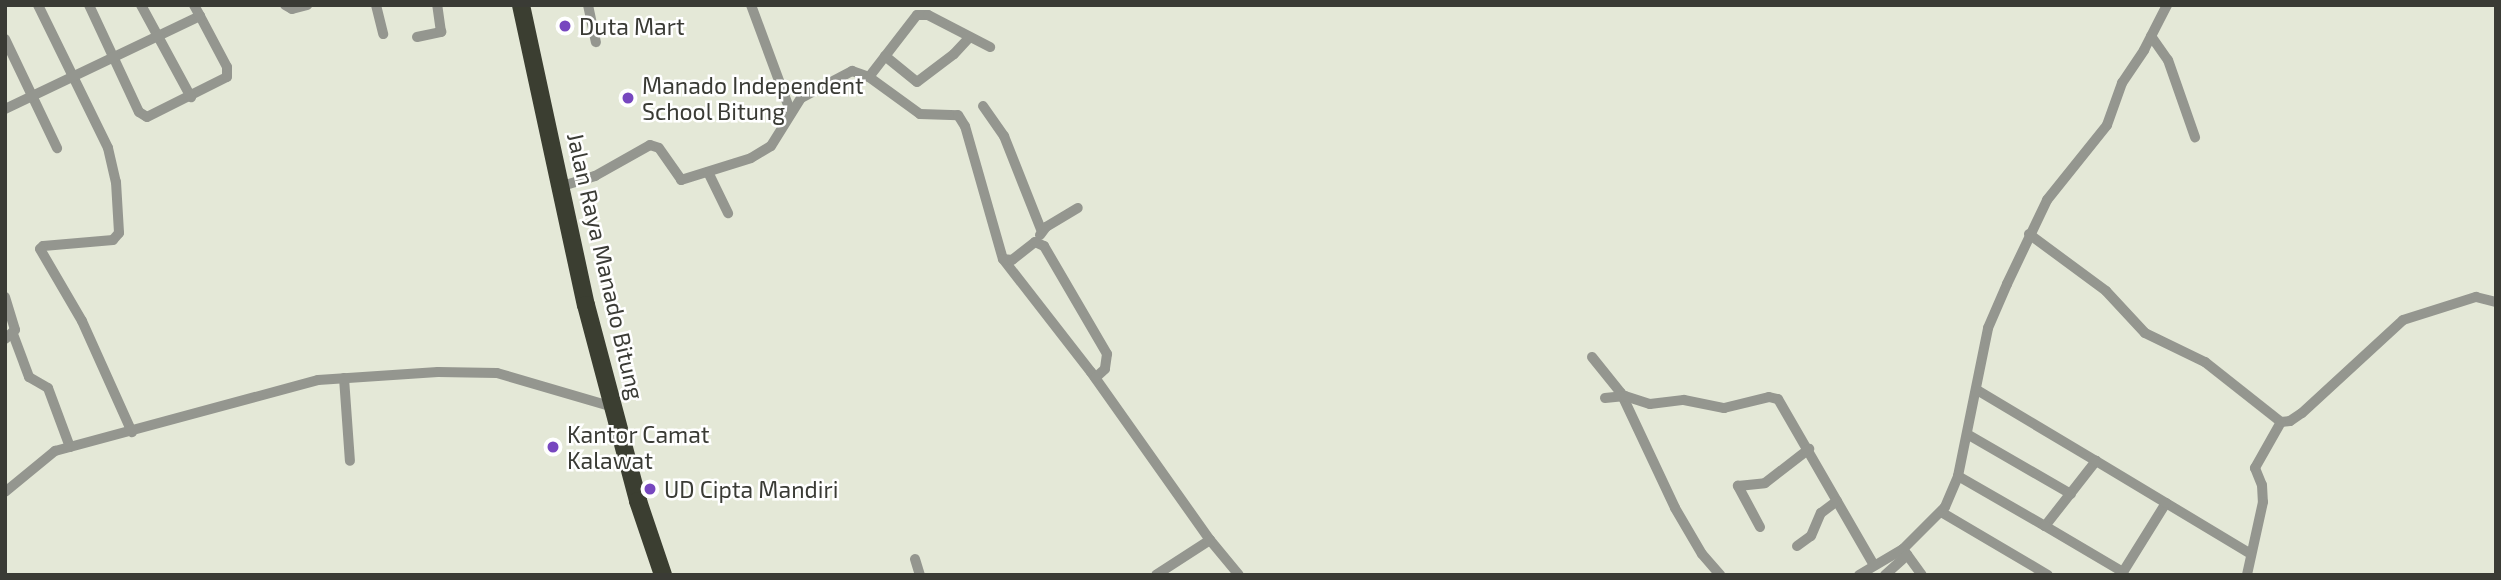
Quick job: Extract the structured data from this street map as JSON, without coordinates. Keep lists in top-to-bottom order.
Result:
{
  "streets": {
    "highway": ["Jalan Raya Manado Bitung"]
  },
  "places": [
    "Duta Mart",
    "Manado Independent School Bitung",
    "Kantor Camat Kalawat",
    "UD Cipta Mandiri"
  ]
}
